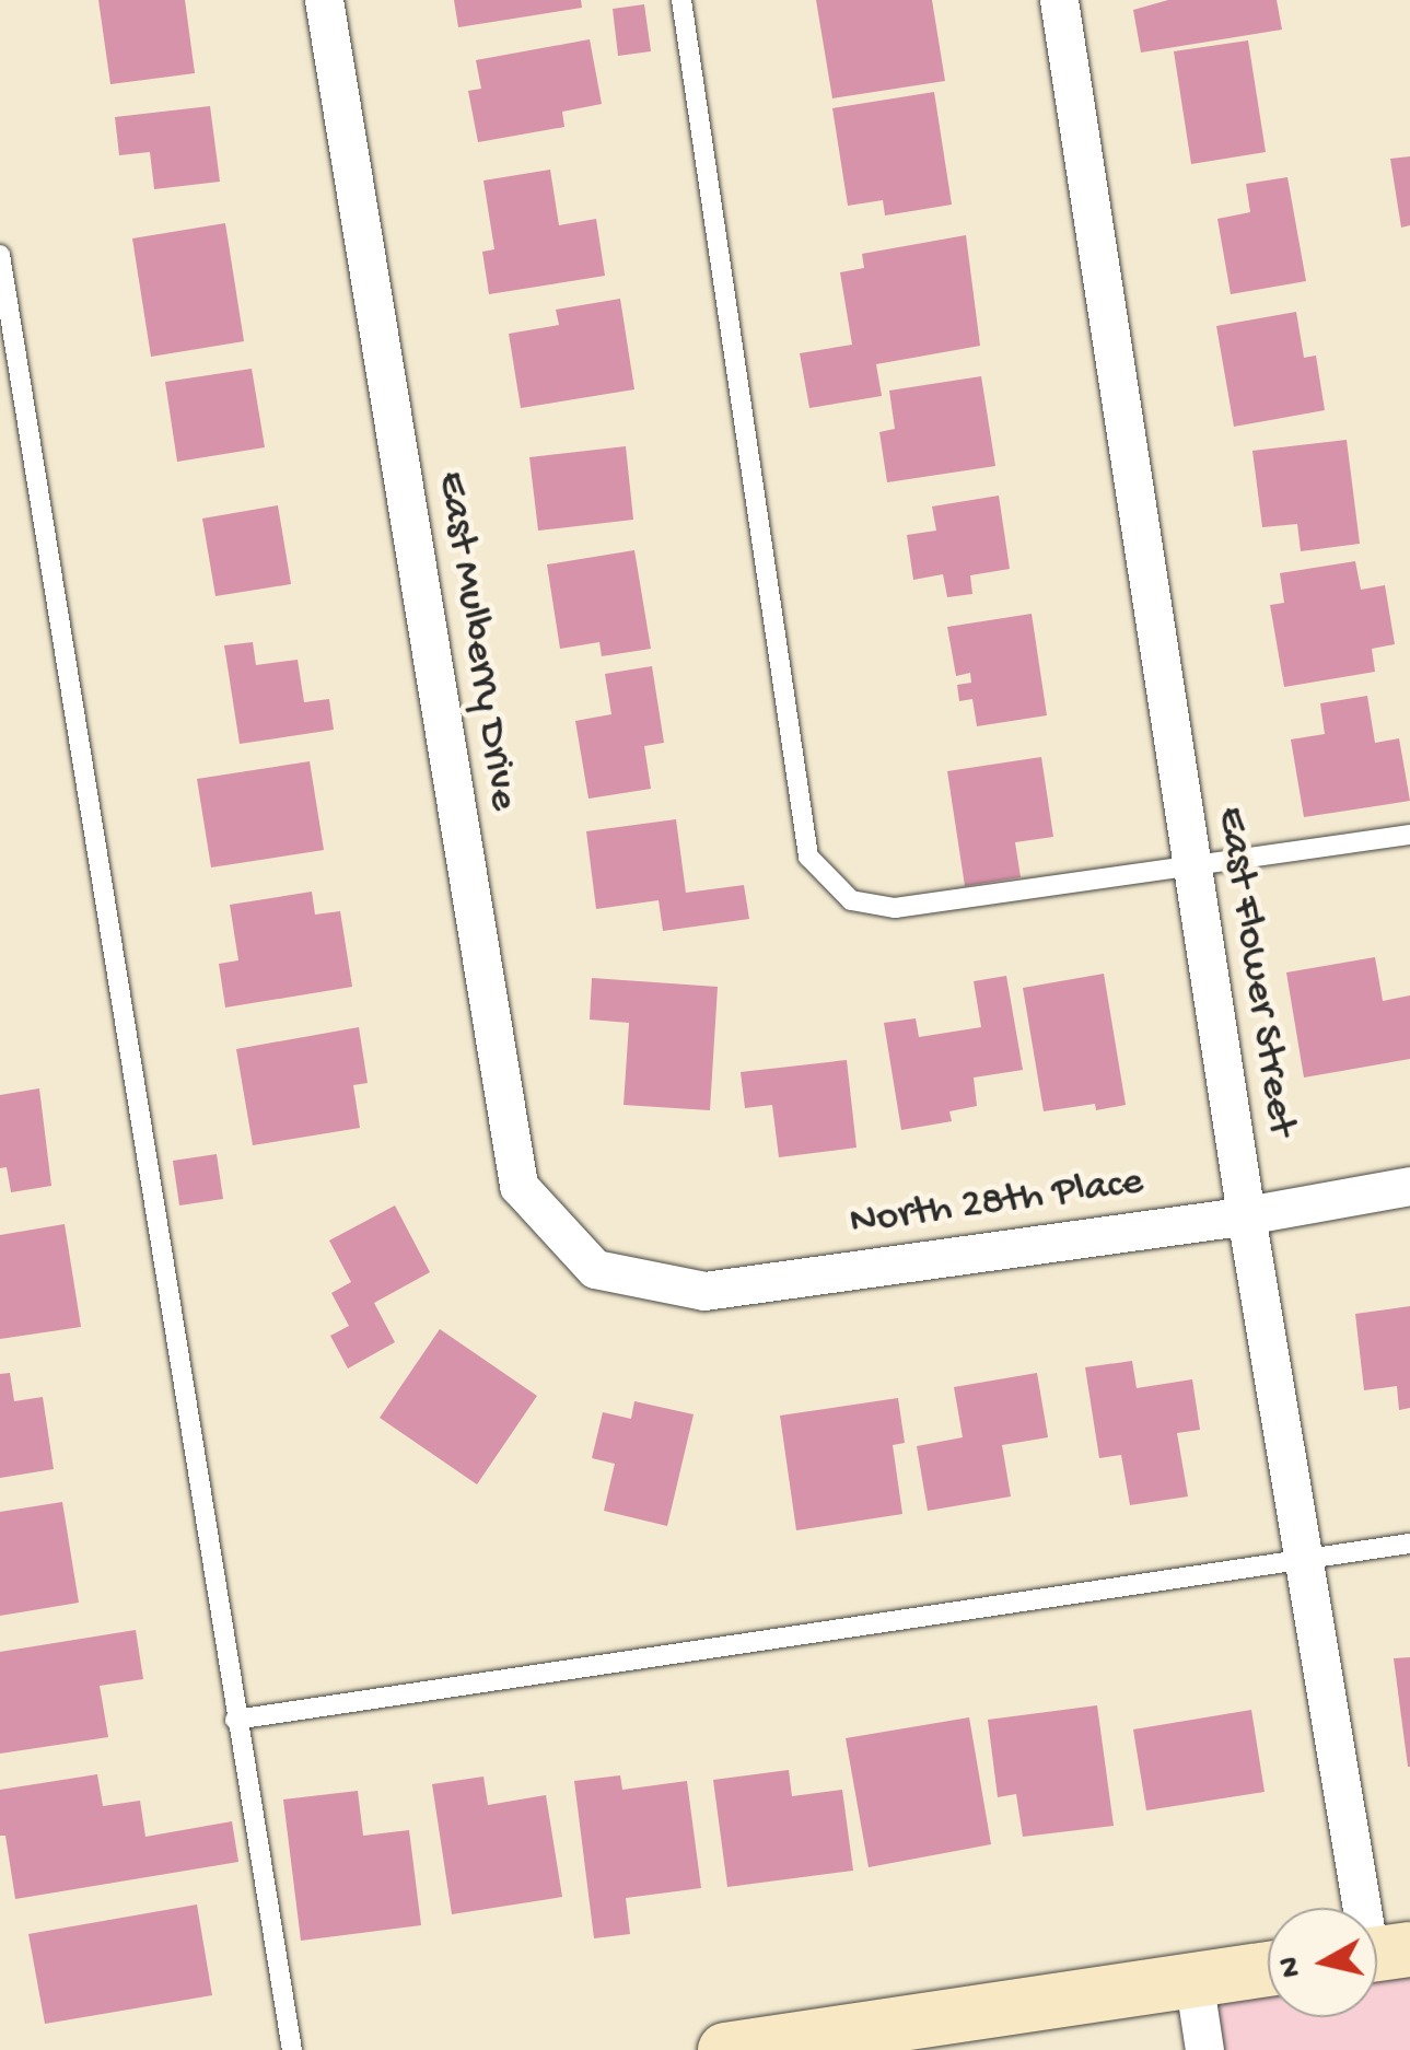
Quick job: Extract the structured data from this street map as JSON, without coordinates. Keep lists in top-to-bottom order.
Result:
{
  "streets": {
    "street": ["East Mulberry Drive", "East Flower Street", "North 28th Place"]
  },
  "crossings": [
    ["East Mulberry Drive", "North 28th Place"],
    ["East Flower Street", "North 28th Place"]
  ],
  "north": "left"
}
